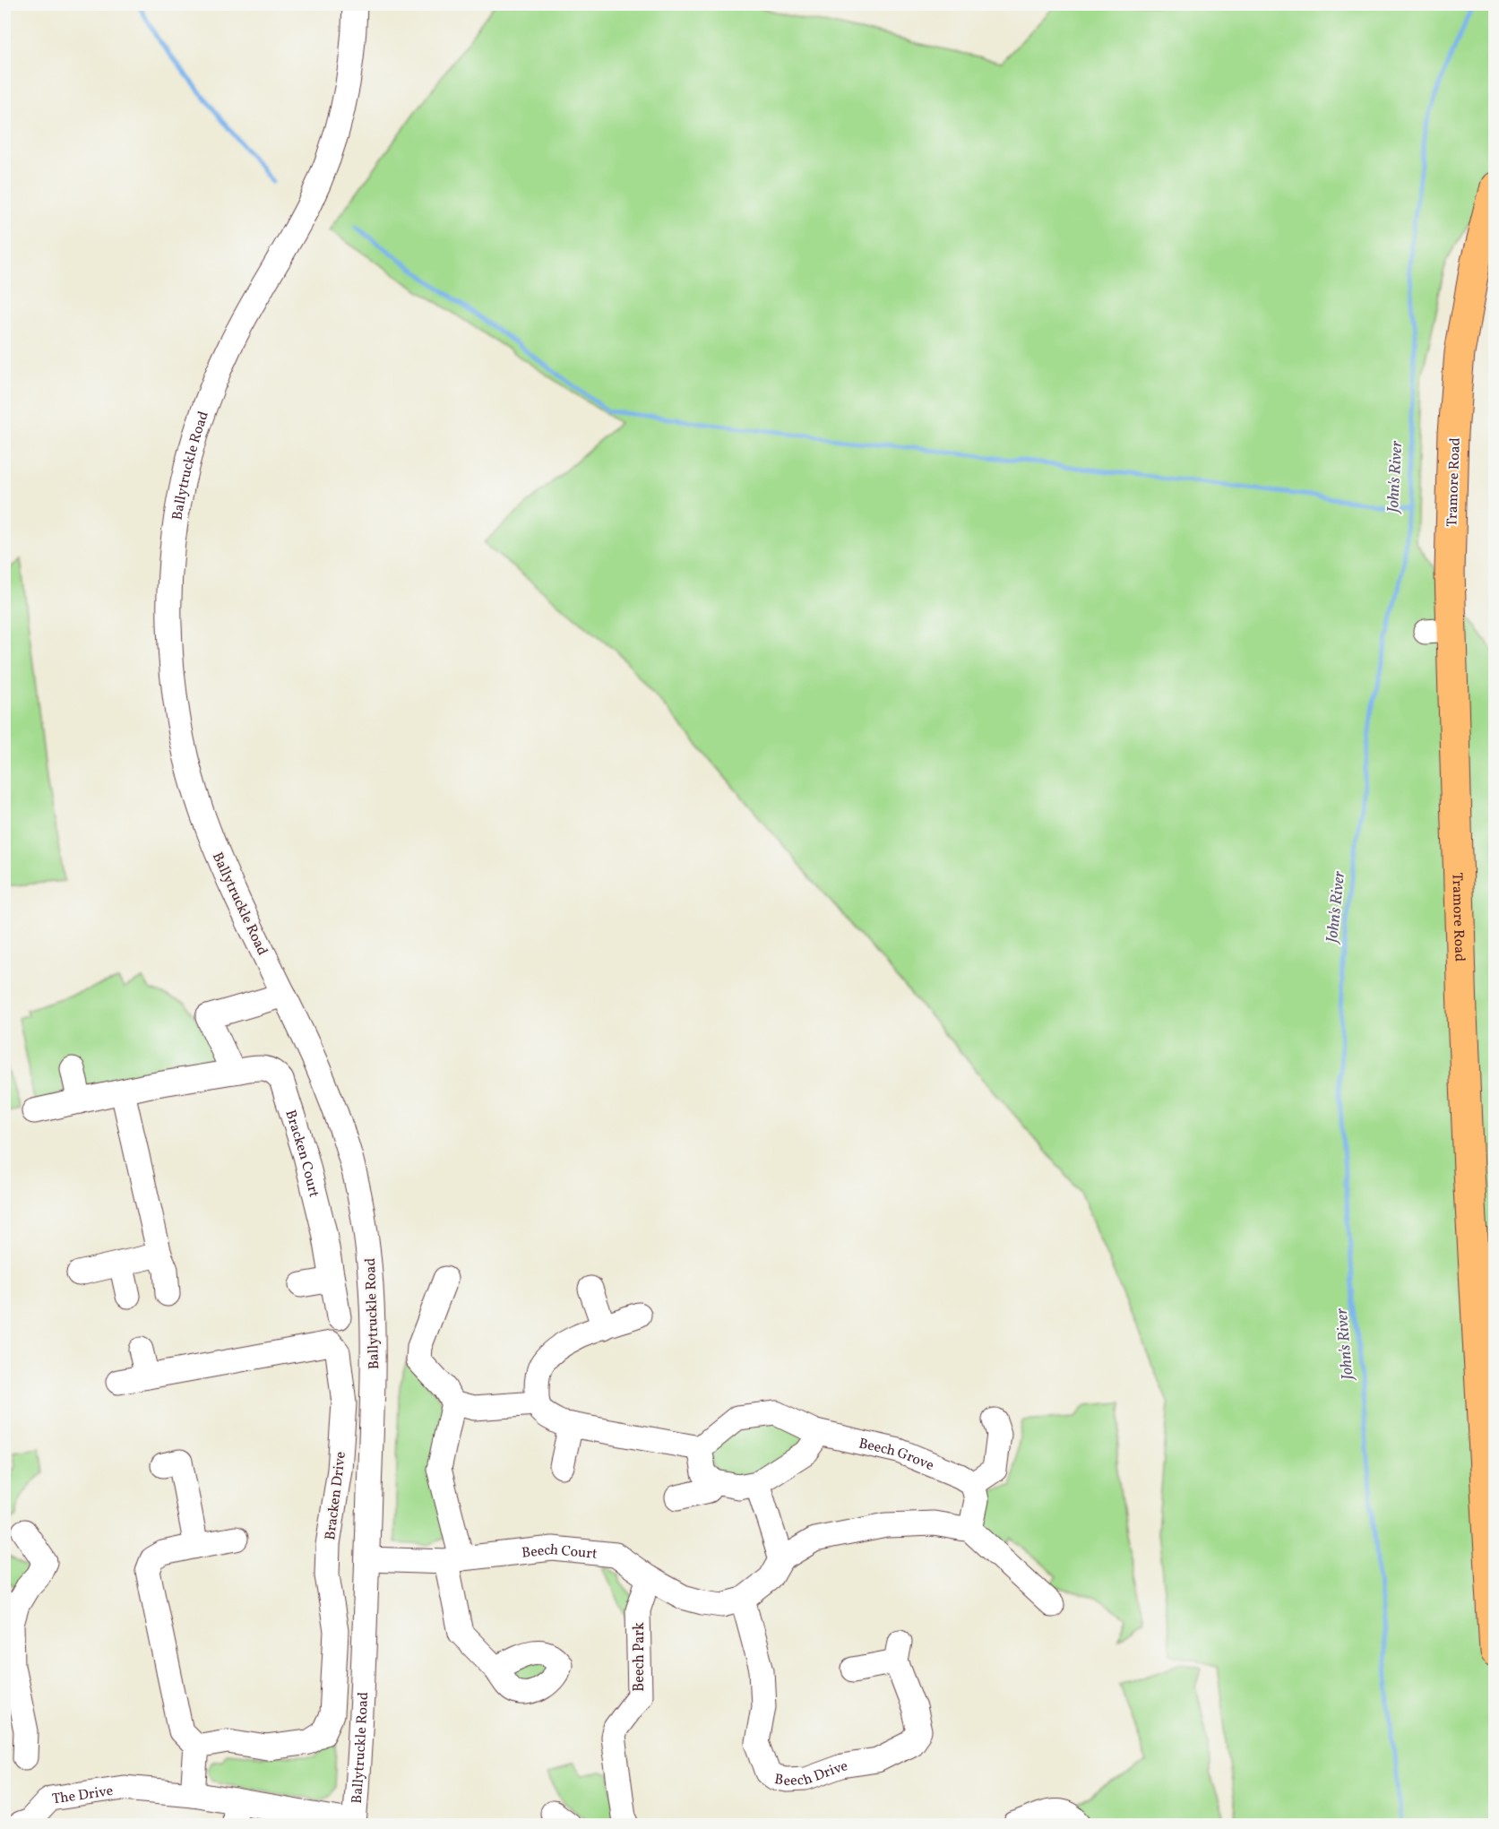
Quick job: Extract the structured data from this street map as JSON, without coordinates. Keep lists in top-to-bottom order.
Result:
{
  "streets": {
    "main road": ["Tramore Road"],
    "street": [
      "Ballytruckle Road",
      "Bracken Court",
      "Beech Grove",
      "Bracken Drive",
      "Beech Court",
      "Beech Park",
      "Beech Drive",
      "The Drive"
    ]
  },
  "crossings": [
    ["Ballytruckle Road", "Beech Court"],
    ["Ballytruckle Road", "The Drive"],
    ["Beech Court", "Beech Park"]
  ],
  "water": ["John's River"]
}
